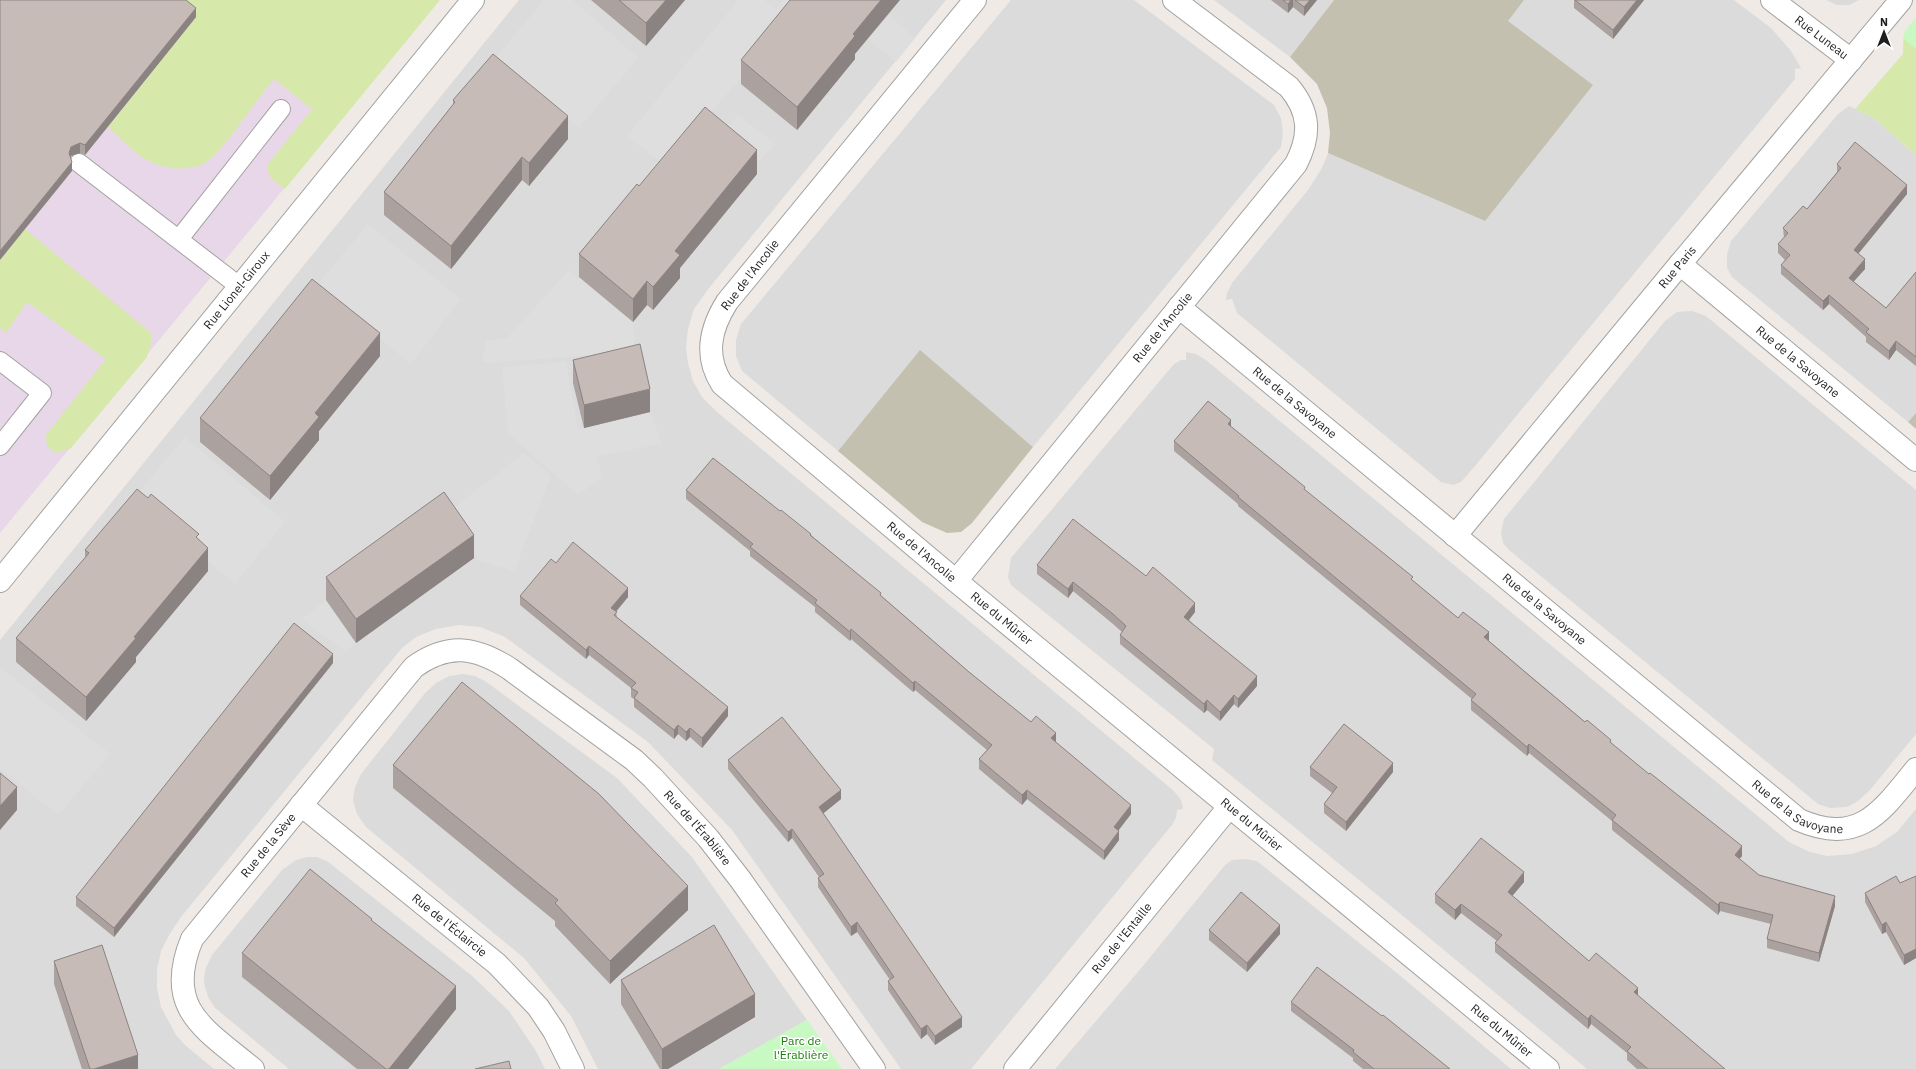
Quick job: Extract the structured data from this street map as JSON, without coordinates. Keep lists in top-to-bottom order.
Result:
{
  "streets": {
    "street": [
      "Rue Luneau",
      "Rue Paris",
      "Rue de l'Ancolie",
      "Rue Lionel-Giroux",
      "Rue de la Savoyane",
      "Rue du Mûrier",
      "Rue de l'Érablière",
      "Rue de la Sève",
      "Rue de l'Éclaircie",
      "Rue de l'Entaille"
    ]
  },
  "crossings": [
    ["Rue Luneau", "Rue Paris"],
    ["Rue Paris", "Rue de la Savoyane"],
    ["Rue de l'Ancolie", "Rue de la Savoyane"],
    ["Rue de l'Ancolie", "Rue du Mûrier"],
    ["Rue du Mûrier", "Rue de l'Entaille"],
    ["Rue de l'Érablière", "Rue de la Sève"],
    ["Rue de la Sève", "Rue de l'Éclaircie"]
  ],
  "parks": ["Parc de l'Érablière"],
  "north": "top"
}
